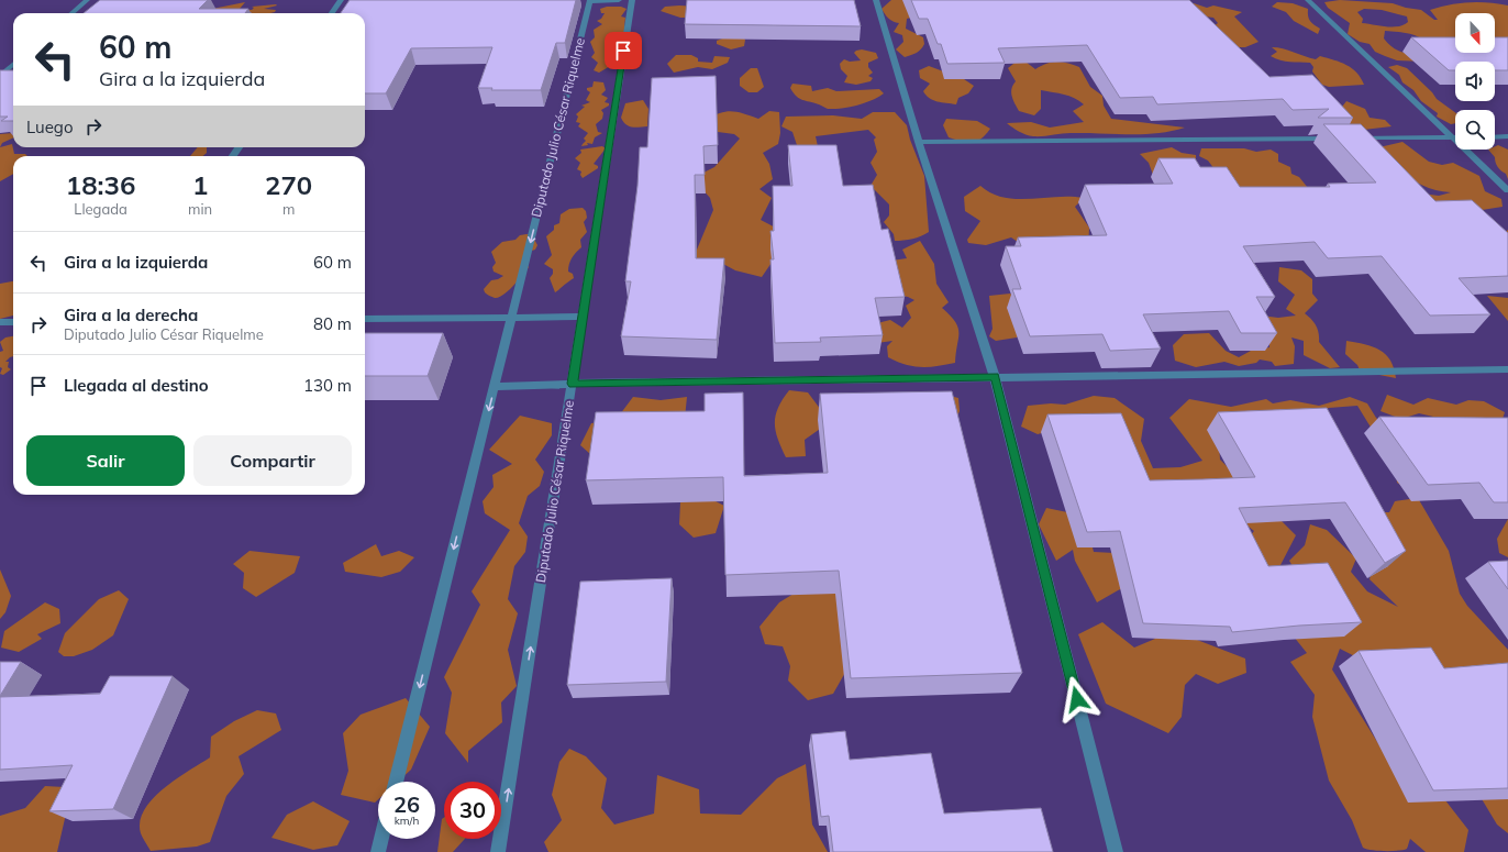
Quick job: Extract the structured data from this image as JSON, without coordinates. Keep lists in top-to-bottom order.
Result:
{
  "streets": {
    "street": ["Diputado Julio César Riquelme"]
  },
  "north": "bottom",
  "page": {
    "turn": ["60 m", "Gira a la izquierda"],
    "then": "Luego",
    "eta": [
      "18:36",
      "Llegada",
      "1",
      "min",
      "270",
      "m"
    ],
    "list": [
      {
        "name": "Gira a la izquierda",
        "value": "60 m"
      },
      {
        "name": "Gira a la derecha",
        "note": "Diputado Julio César Riquelme",
        "value": "80 m"
      },
      {
        "name": "Llegada al destino",
        "value": "130 m"
      }
    ],
    "buttons": ["Salir", "Compartir"],
    "speed": "26 km/h",
    "limit": "30"
  }
}
